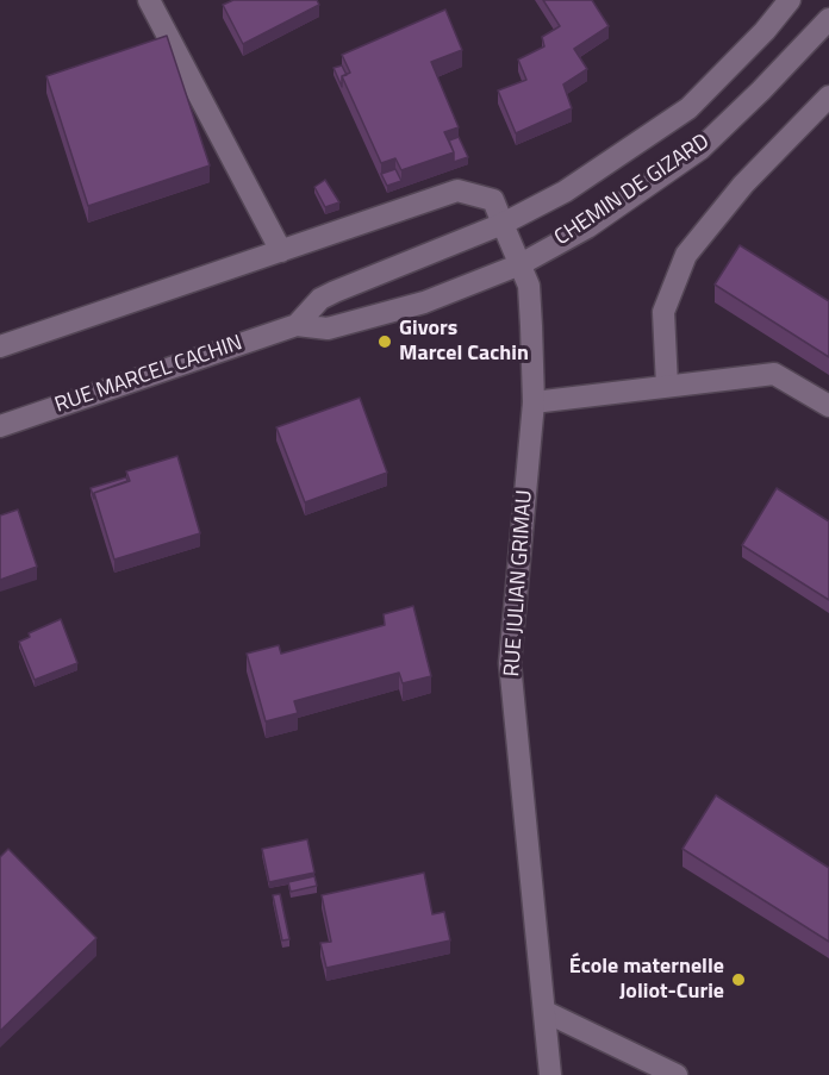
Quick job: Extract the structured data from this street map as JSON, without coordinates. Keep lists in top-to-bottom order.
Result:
{
  "streets": {
    "street": ["CHEMIN DE GIZARD", "RUE MARCEL CACHIN", "RUE JULIAN GRIMAU"]
  },
  "crossings": [
    ["CHEMIN DE GIZARD", "RUE MARCEL CACHIN"],
    ["CHEMIN DE GIZARD", "RUE JULIAN GRIMAU"],
    ["RUE MARCEL CACHIN", "RUE JULIAN GRIMAU"]
  ],
  "places": ["Givors Marcel Cachin", "École maternelle Joliot-Curie"]
}
